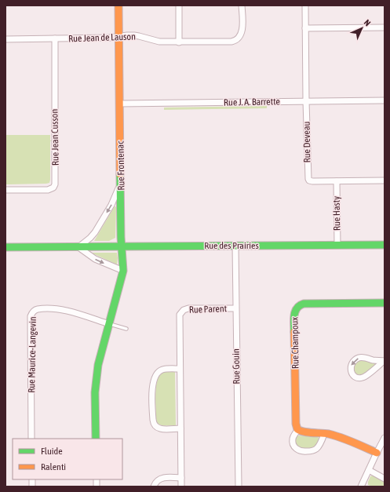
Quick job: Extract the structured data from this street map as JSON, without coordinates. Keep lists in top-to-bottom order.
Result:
{
  "streets": {
    "street": [
      "Rue Jean de Lauson",
      "Rue J. A. Barrette",
      "Rue Jean Cusson",
      "Rue Deveau",
      "Rue Frontenac",
      "Rue Hasty",
      "Rue des Prairies",
      "Rue Parent",
      "Rue Champoux",
      "Rue Maurice-Langevin",
      "Rue Gouin"
    ]
  },
  "crossings": [
    ["Rue Jean de Lauson", "Rue Jean Cusson"],
    ["Rue Jean de Lauson", "Rue Frontenac"],
    ["Rue J. A. Barrette", "Rue Deveau"],
    ["Rue J. A. Barrette", "Rue Frontenac"],
    ["Rue Deveau", "Rue Hasty"],
    ["Rue Frontenac", "Rue des Prairies"],
    ["Rue Frontenac", "Rue Maurice-Langevin"],
    ["Rue Hasty", "Rue des Prairies"],
    ["Rue des Prairies", "Rue Gouin"],
    ["Rue Parent", "Rue Gouin"]
  ],
  "legend": ["Fluide", "Ralenti"],
  "north": "top right"
}
